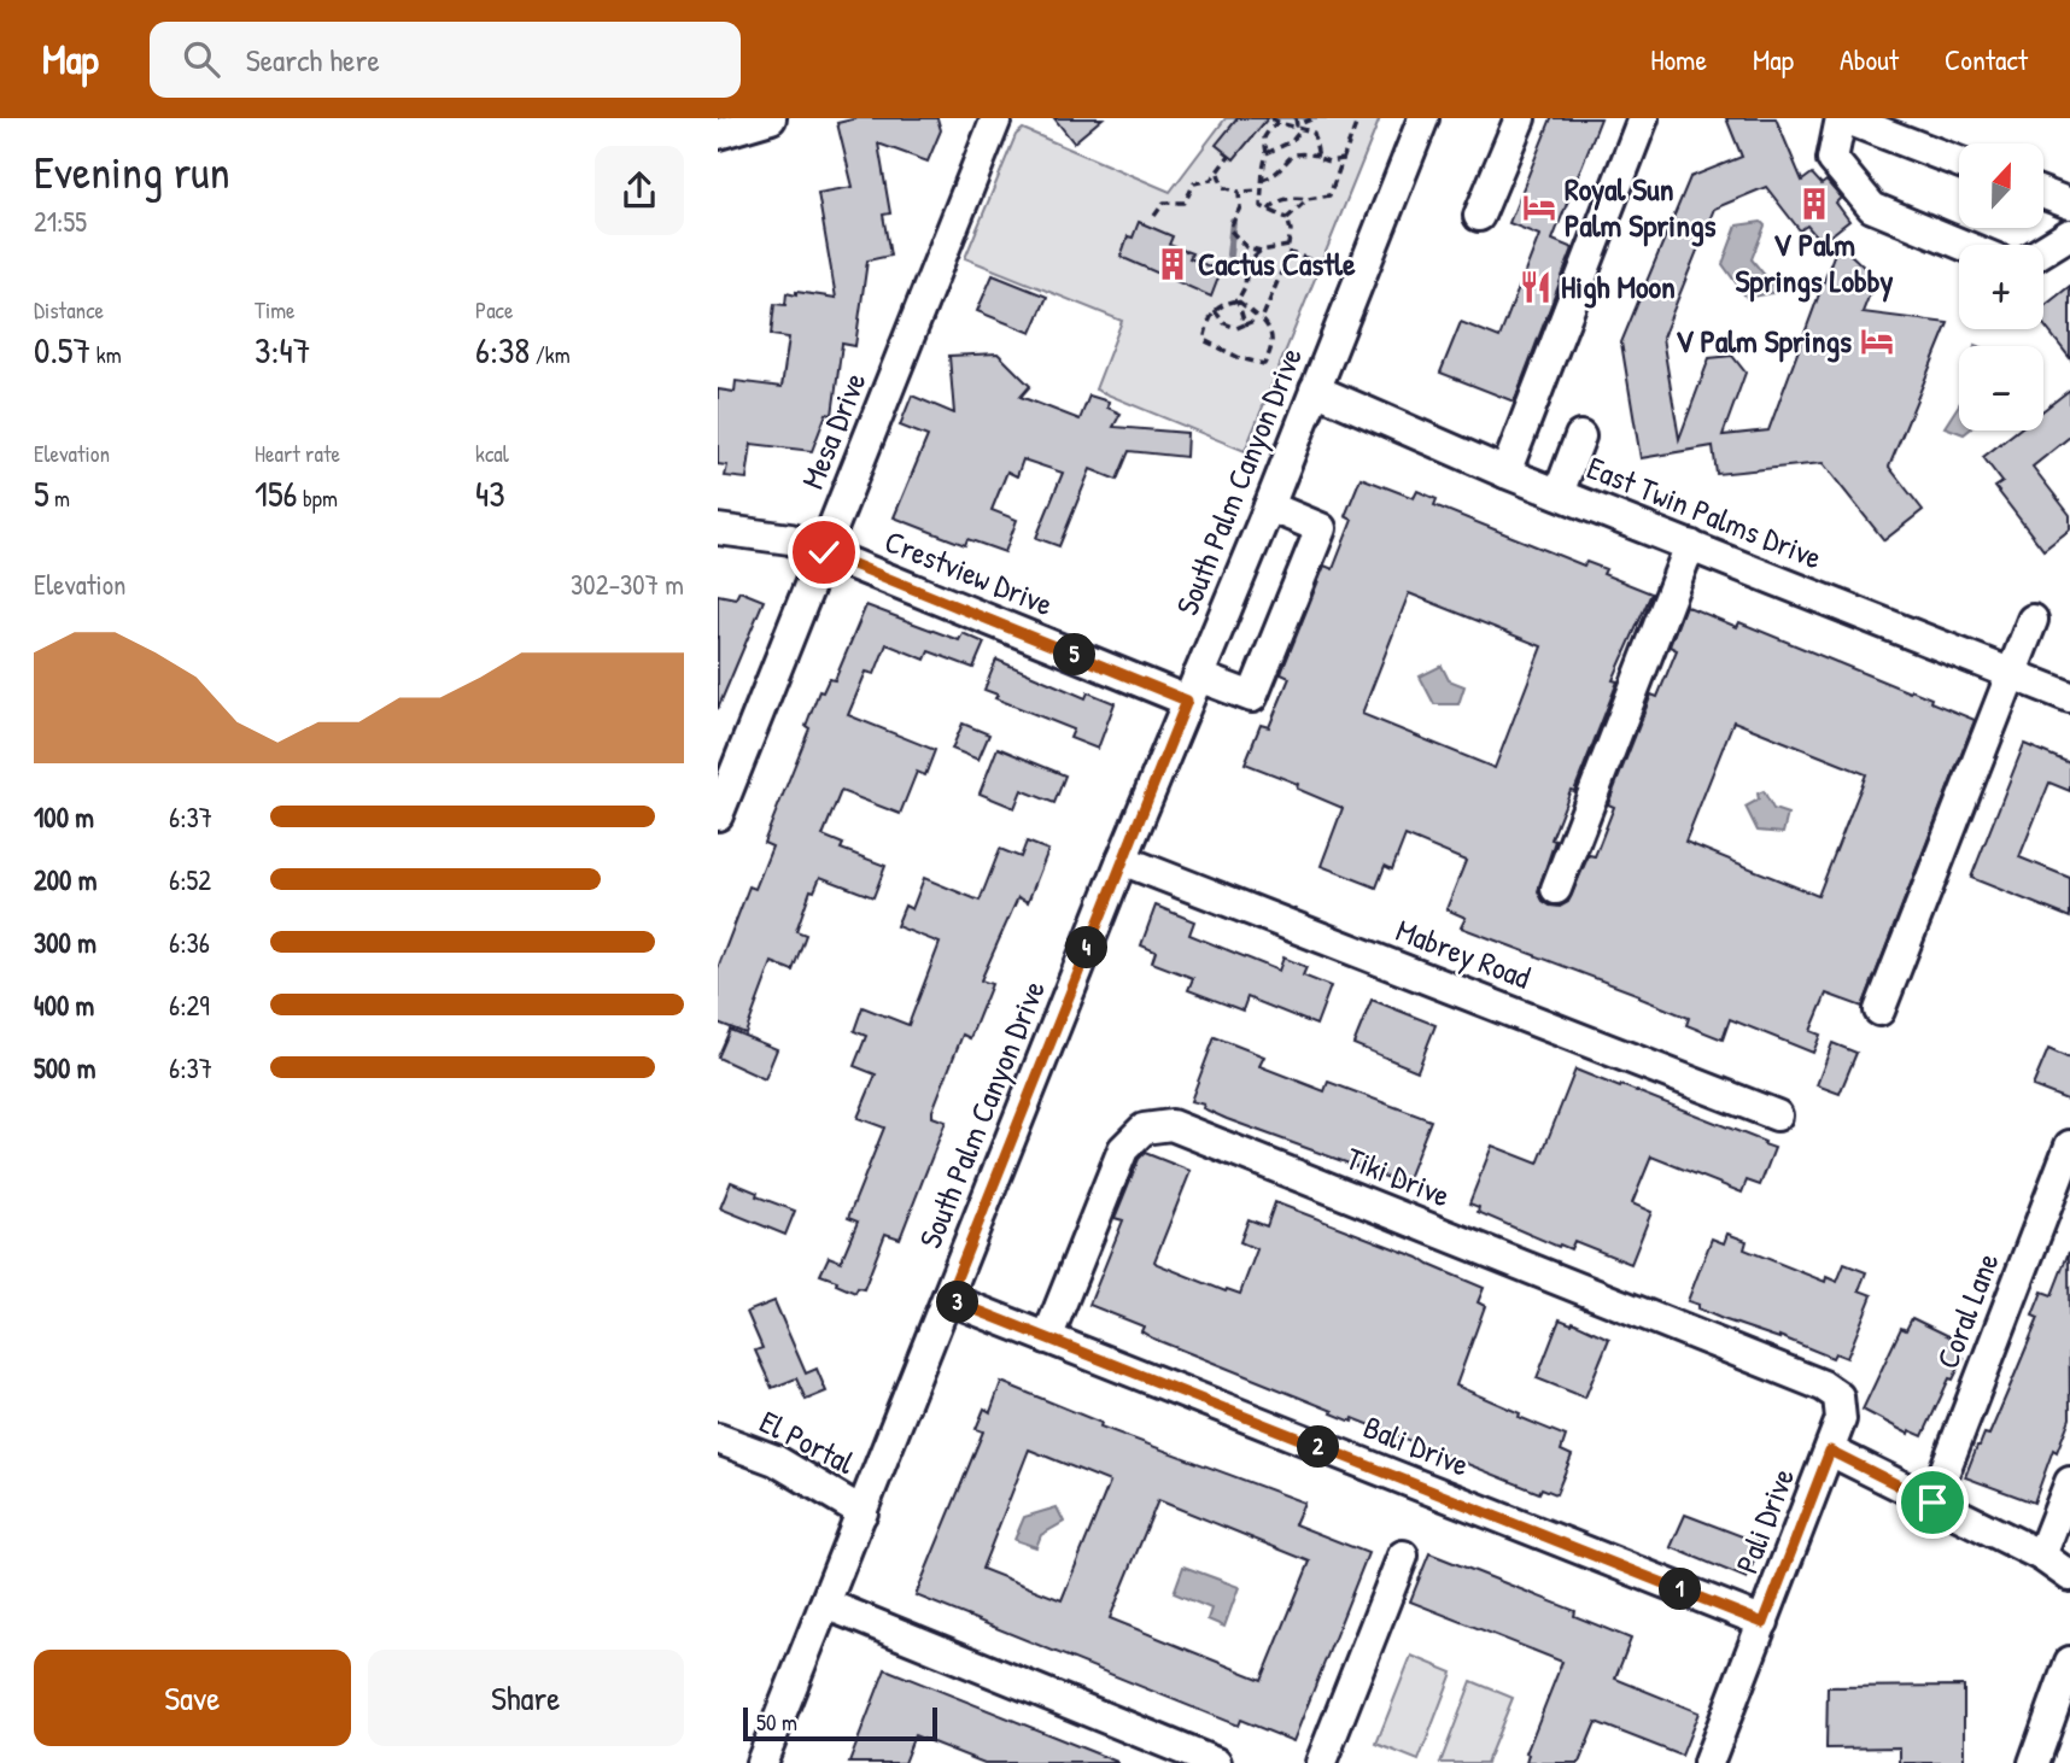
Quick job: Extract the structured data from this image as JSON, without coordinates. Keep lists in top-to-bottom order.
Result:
{
  "streets": {
    "street": [
      "Mesa Drive",
      "South Palm Canyon Drive",
      "East Twin Palms Drive",
      "Crestview Drive",
      "Mabrey Road",
      "Tiki Drive",
      "Coral Lane",
      "El Portal",
      "Bali Drive",
      "Pali Drive"
    ]
  },
  "crossings": [
    ["Mesa Drive", "Crestview Drive"],
    ["South Palm Canyon Drive", "East Twin Palms Drive"],
    ["South Palm Canyon Drive", "Crestview Drive"],
    ["South Palm Canyon Drive", "Mabrey Road"],
    ["South Palm Canyon Drive", "El Portal"],
    ["South Palm Canyon Drive", "Bali Drive"],
    ["Tiki Drive", "Bali Drive"],
    ["Tiki Drive", "Pali Drive"],
    ["Bali Drive", "Pali Drive"]
  ],
  "places": {
    "building": ["V Palm Springs Lobby", "Cactus Castle"],
    "hotel": ["Royal Sun Palm Springs", "V Palm Springs"],
    "restaurant": ["High Moon"]
  },
  "scale_bar": "50 m",
  "north": "top",
  "page": {
    "header": "Map",
    "search": "Search here",
    "nav": [
      "Home",
      "Map",
      "About",
      "Contact"
    ],
    "heading": ["Evening run", "21:55"],
    "map_buttons": ["+", "−"],
    "stats": [
      ["Distance", "0.57 km"],
      ["Time", "3:47"],
      ["Pace", "6:38 /km"],
      ["Elevation", "5 m"],
      ["Heart rate", "156 bpm"],
      ["kcal", "43"]
    ],
    "chart": ["Elevation", "302–307 m"],
    "pins": [
      "5",
      "4",
      "3",
      "2",
      "1"
    ],
    "list": [
      {
        "name": "100 m",
        "note": "6:37"
      },
      {
        "name": "200 m",
        "note": "6:52"
      },
      {
        "name": "300 m",
        "note": "6:36"
      },
      {
        "name": "400 m",
        "note": "6:29"
      },
      {
        "name": "500 m",
        "note": "6:37"
      }
    ],
    "buttons": ["Save", "Share"],
    "scale": "50 m"
  }
}
